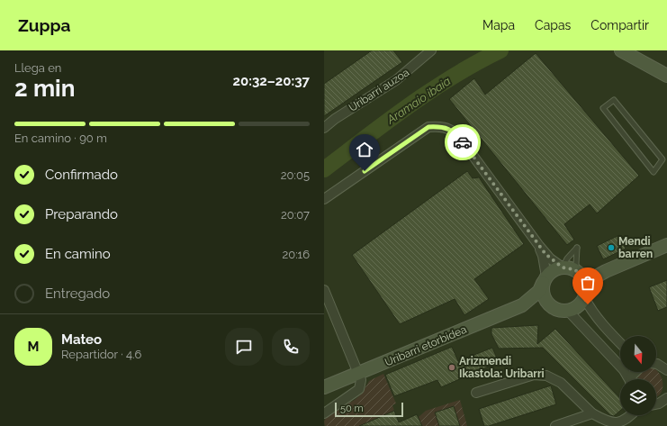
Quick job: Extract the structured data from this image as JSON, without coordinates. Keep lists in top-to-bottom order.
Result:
{
  "streets": {
    "street": ["Uribarri auzoa", "Uribarri etorbidea"]
  },
  "water": ["Aramaio ibaia"],
  "places": ["Mendi barren", "Arizmendi Ikastola: Uribarri"],
  "scale_bar": "50 m",
  "north": "bottom",
  "page": {
    "header": "Zuppa",
    "nav": ["Mapa", "Capas", "Compartir"],
    "heading": ["2 min", "Llega en", "20:32–20:37"],
    "panel": ["Mateo", "Repartidor · 4.6"],
    "bar": "En camino · 90 m",
    "list": [
      ["Confirmado", "20:05"],
      ["Preparando", "20:07"],
      ["En camino", "20:16"],
      "Entregado"
    ],
    "round": "M",
    "scale": "50 m"
  }
}
